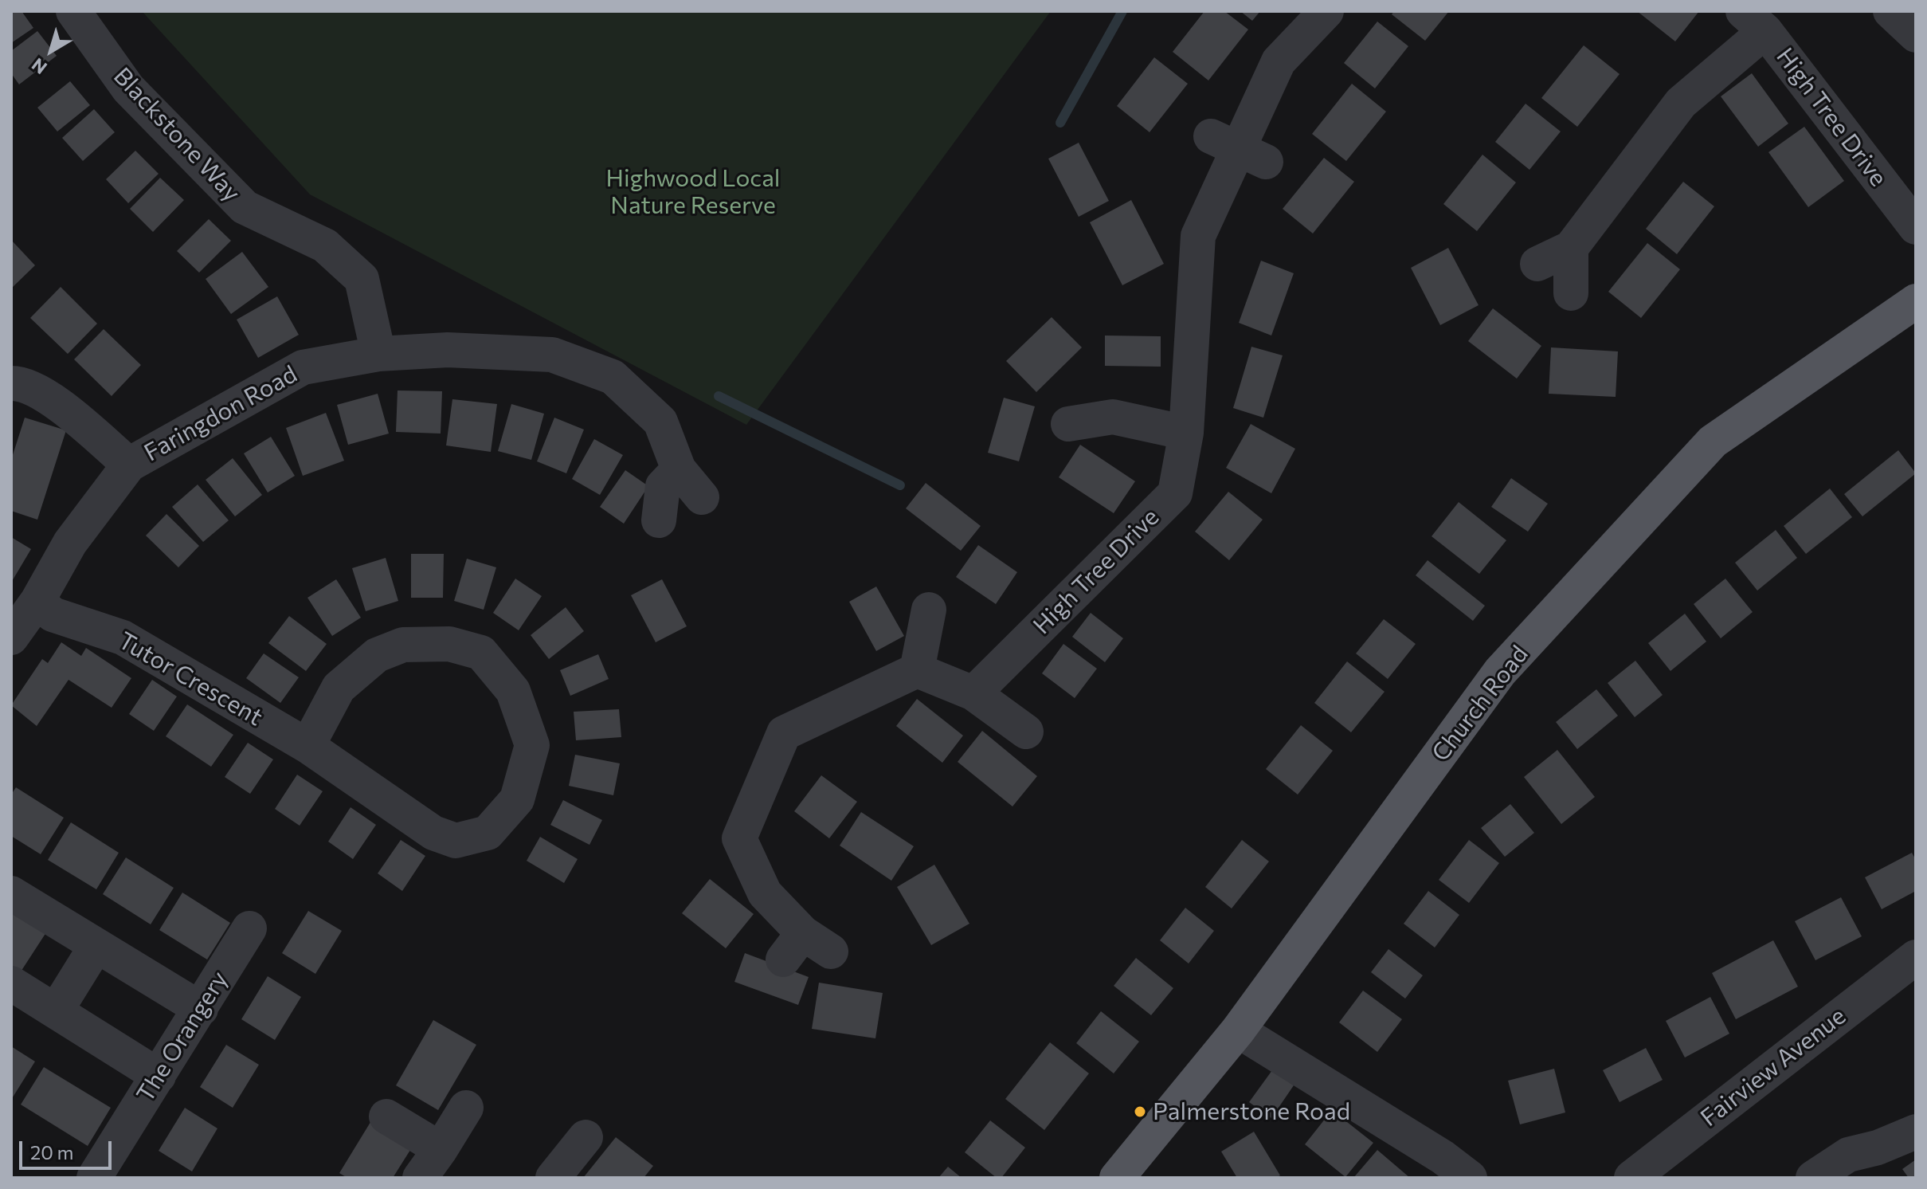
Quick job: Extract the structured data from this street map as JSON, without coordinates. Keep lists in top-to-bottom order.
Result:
{
  "streets": {
    "main road": ["Church Road"],
    "street": [
      "High Tree Drive",
      "Blackstone Way",
      "Faringdon Road",
      "Tutor Crescent",
      "The Orangery",
      "Fairview Avenue"
    ]
  },
  "crossings": [
    ["Blackstone Way", "Faringdon Road"],
    ["Faringdon Road", "Tutor Crescent"]
  ],
  "parks": ["Highwood Local Nature Reserve"],
  "places": ["Palmerstone Road"],
  "scale_bar": "20 m",
  "north": "bottom left"
}
